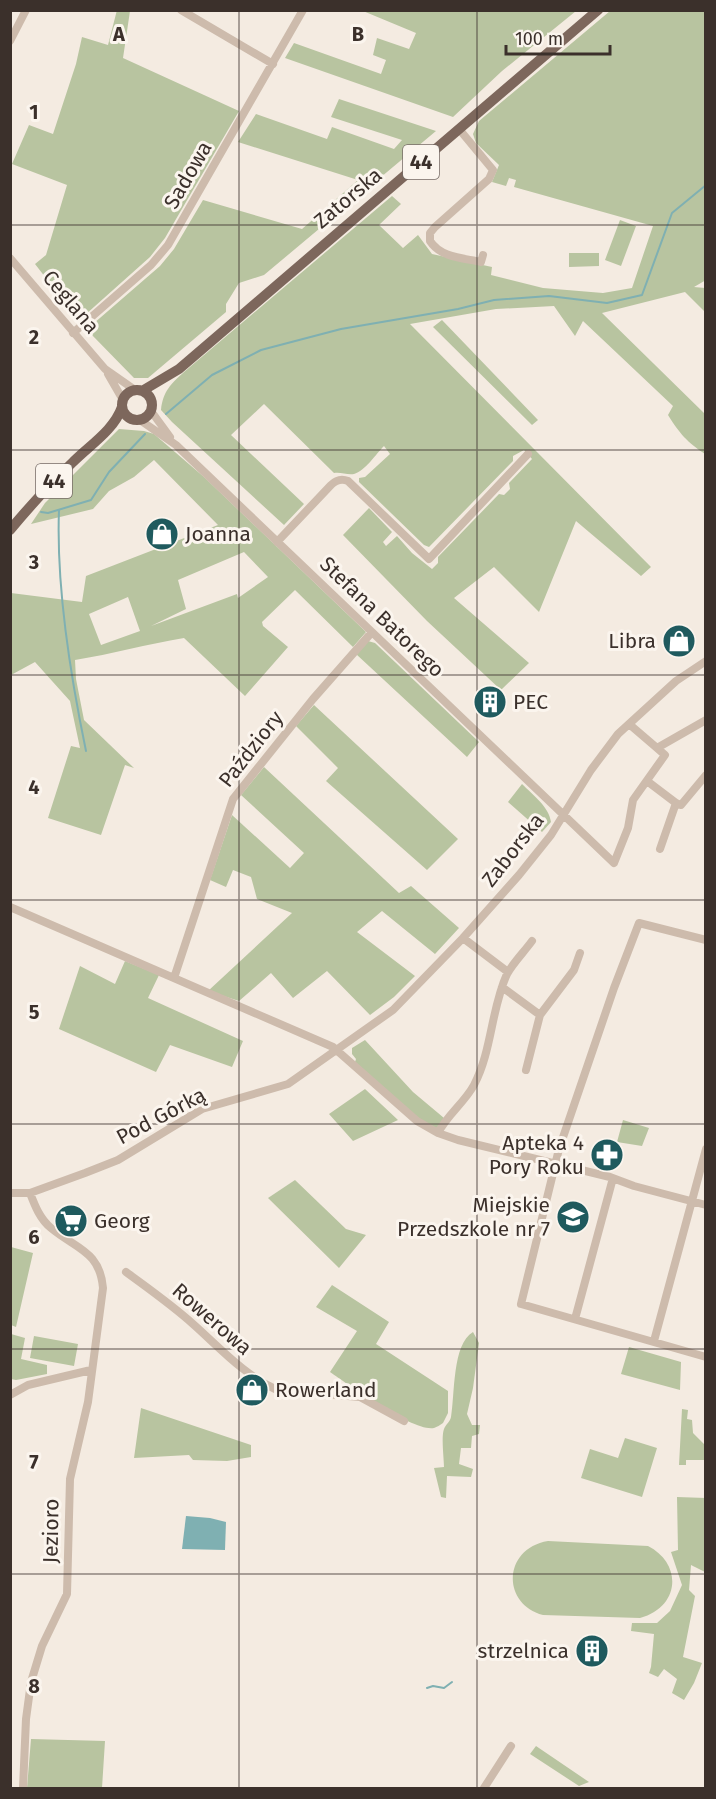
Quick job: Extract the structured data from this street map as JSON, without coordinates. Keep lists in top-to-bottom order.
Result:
{
  "streets": {
    "main road": ["44", "Zatorska"],
    "street": [
      "Sadowa",
      "Ceglana",
      "Stefana Batorego",
      "Paździory",
      "Zaborska",
      "Pod Górką",
      "Rowerowa",
      "Jezioro"
    ]
  },
  "crossings": [
    ["44", "Zatorska"],
    ["44", "Ceglana"],
    ["44", "Stefana Batorego"],
    ["Sadowa", "Ceglana"],
    ["Zatorska", "Ceglana"],
    ["Zatorska", "Stefana Batorego"],
    ["Ceglana", "Stefana Batorego"],
    ["Stefana Batorego", "Paździory"],
    ["Stefana Batorego", "Zaborska"],
    ["Zaborska", "Pod Górką"],
    ["Pod Górką", "Jezioro"]
  ],
  "places": {
    "shop": ["Joanna", "Libra", "Rowerland"],
    "building": ["PEC", "strzelnica"],
    "pharmacy": ["Apteka 4 Pory Roku"],
    "school or university": ["Miejskie Przedszkole nr 7"],
    "supermarket": ["Georg"]
  },
  "scale_bar": "100 m",
  "grid": {
    "columns": ["A", "B"],
    "rows": [
      "1",
      "2",
      "3",
      "4",
      "5",
      "6",
      "7",
      "8"
    ]
  }
}
